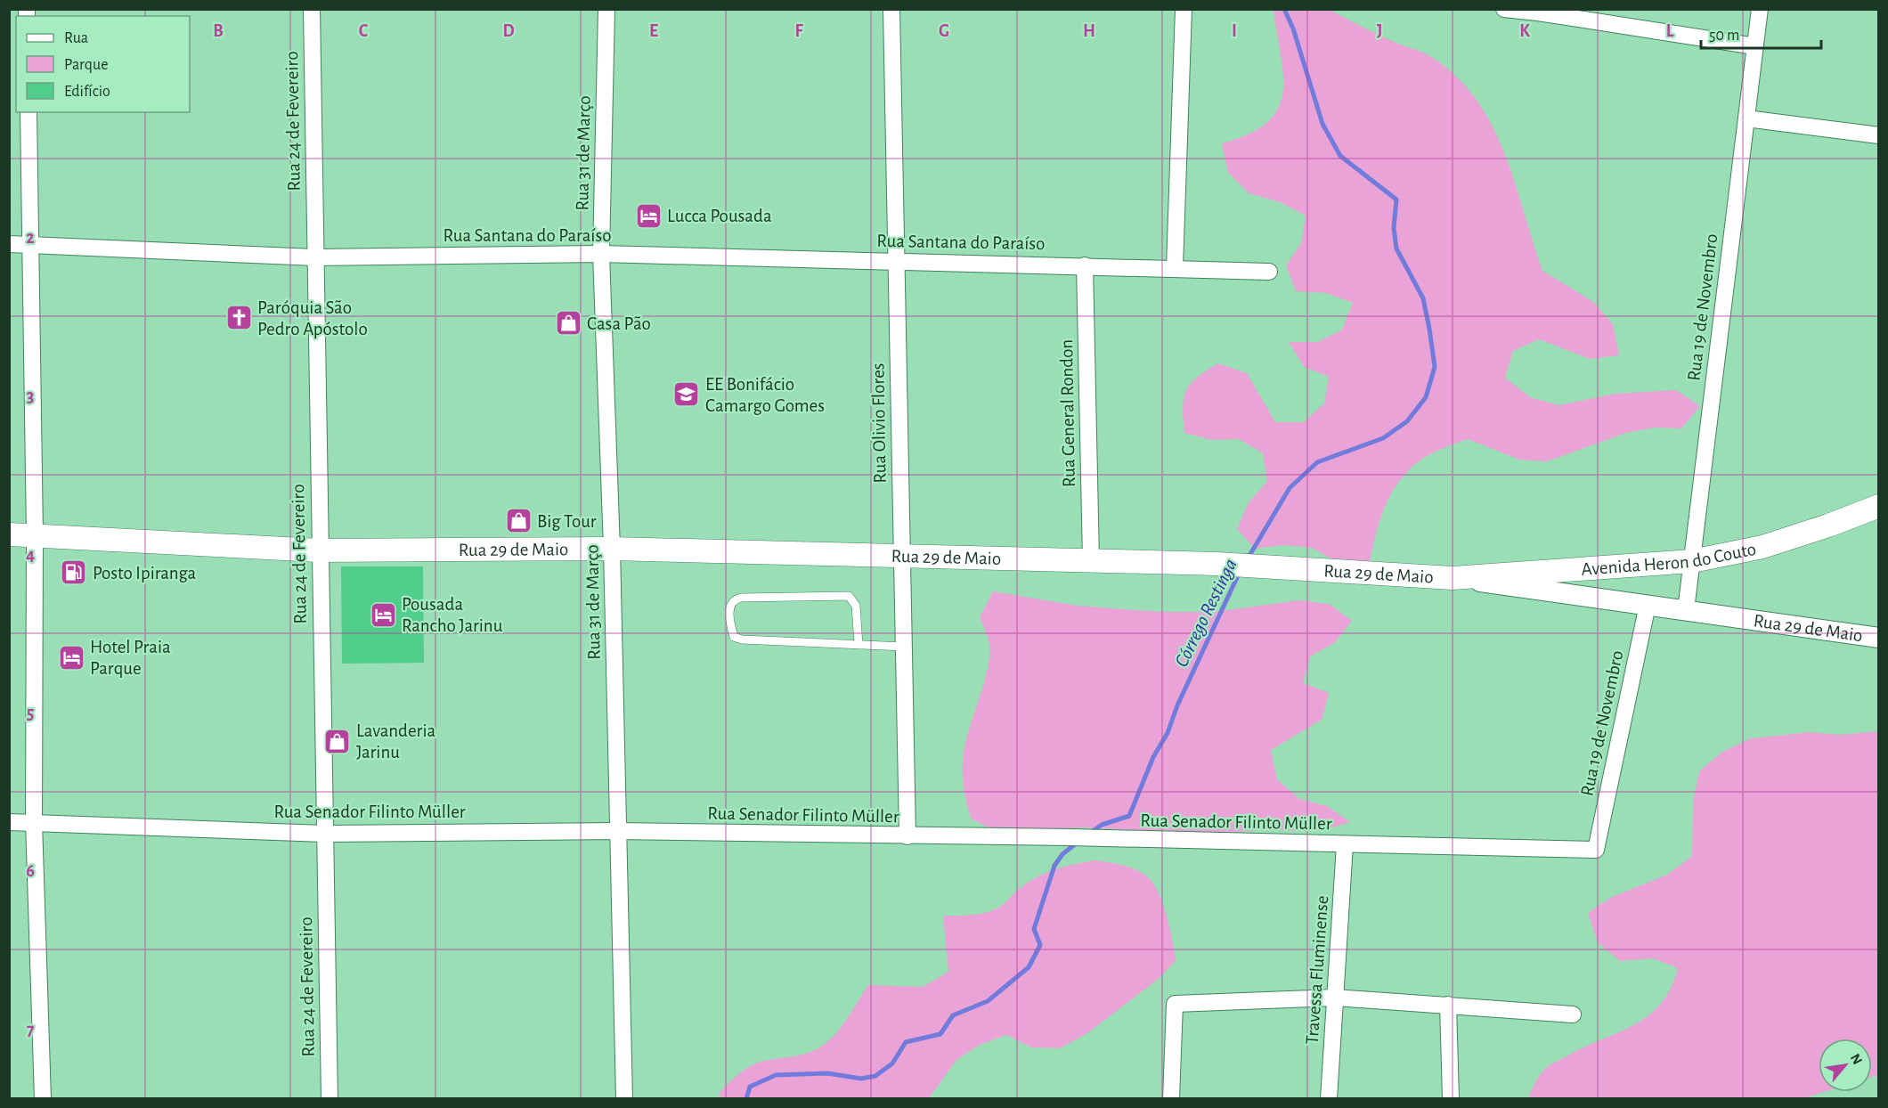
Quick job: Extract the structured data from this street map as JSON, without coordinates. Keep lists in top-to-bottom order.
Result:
{
  "streets": {
    "main road": ["Rua 29 de Maio", "Avenida Heron do Couto"],
    "street": [
      "Rua 24 de Fevereiro",
      "Rua 31 de Março",
      "Rua Santana do Paraíso",
      "Rua 19 de Novembro",
      "Rua General Rondon",
      "Rua Olivio Flores",
      "Rua Senador Filinto Müller",
      "Travessa Fluminense"
    ]
  },
  "crossings": [
    ["Rua 24 de Fevereiro", "Rua Santana do Paraíso"],
    ["Rua 24 de Fevereiro", "Rua 29 de Maio"],
    ["Rua 24 de Fevereiro", "Rua Senador Filinto Müller"],
    ["Rua 31 de Março", "Rua Santana do Paraíso"],
    ["Rua 31 de Março", "Rua 29 de Maio"],
    ["Rua 31 de Março", "Rua Senador Filinto Müller"],
    ["Rua Santana do Paraíso", "Rua General Rondon"],
    ["Rua Santana do Paraíso", "Rua Olivio Flores"],
    ["Rua 19 de Novembro", "Rua 29 de Maio"],
    ["Rua 19 de Novembro", "Avenida Heron do Couto"],
    ["Rua 19 de Novembro", "Rua Senador Filinto Müller"],
    ["Rua General Rondon", "Rua 29 de Maio"],
    ["Rua Olivio Flores", "Rua 29 de Maio"],
    ["Rua Olivio Flores", "Rua Senador Filinto Müller"],
    ["Rua 29 de Maio", "Avenida Heron do Couto"],
    ["Rua Senador Filinto Müller", "Travessa Fluminense"]
  ],
  "water": ["Córrego Restinga"],
  "places": {
    "hotel": ["Lucca Pousada", "Pousada Rancho Jarinu", "Hotel Praia Parque"],
    "church": ["Paróquia São Pedro Apóstolo"],
    "shop": ["Casa Pão", "Big Tour", "Lavanderia Jarinu"],
    "school or university": ["EE Bonifácio Camargo Gomes"],
    "fuel station": ["Posto Ipiranga"]
  },
  "legend": ["Rua", "Parque", "Edifício"],
  "scale_bar": "50 m",
  "north": "top right",
  "grid": {
    "columns": [
      "B",
      "C",
      "D",
      "E",
      "F",
      "G",
      "H",
      "I",
      "J",
      "K",
      "L"
    ],
    "rows": [
      "2",
      "3",
      "4",
      "5",
      "6",
      "7"
    ]
  }
}
